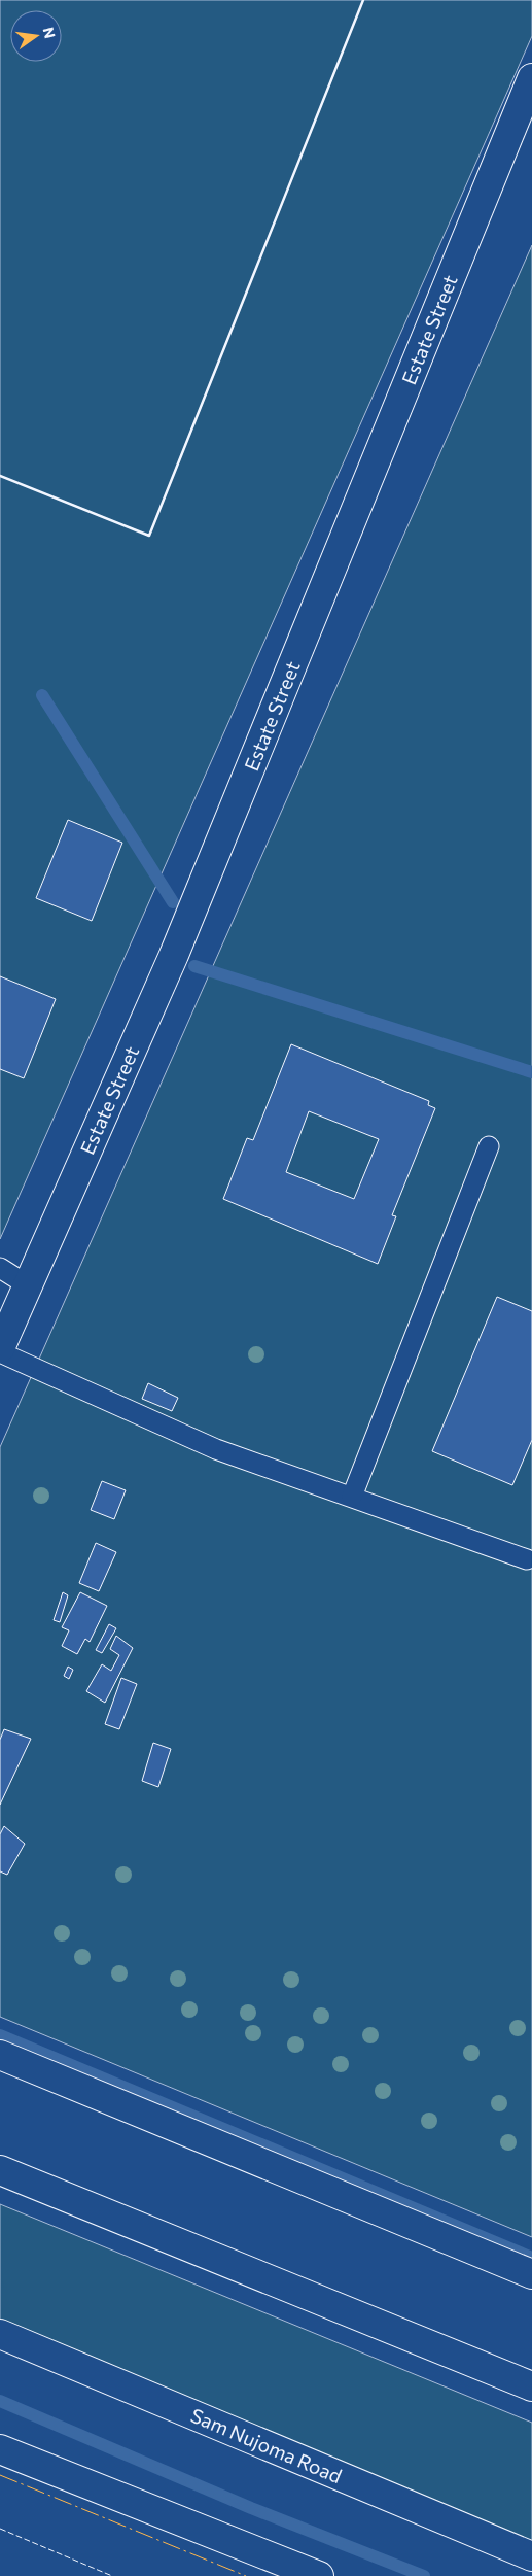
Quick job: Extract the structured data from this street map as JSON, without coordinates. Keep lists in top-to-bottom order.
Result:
{
  "streets": {
    "street": ["Estate Street", "Sam Nujoma Road"]
  },
  "north": "right"
}
